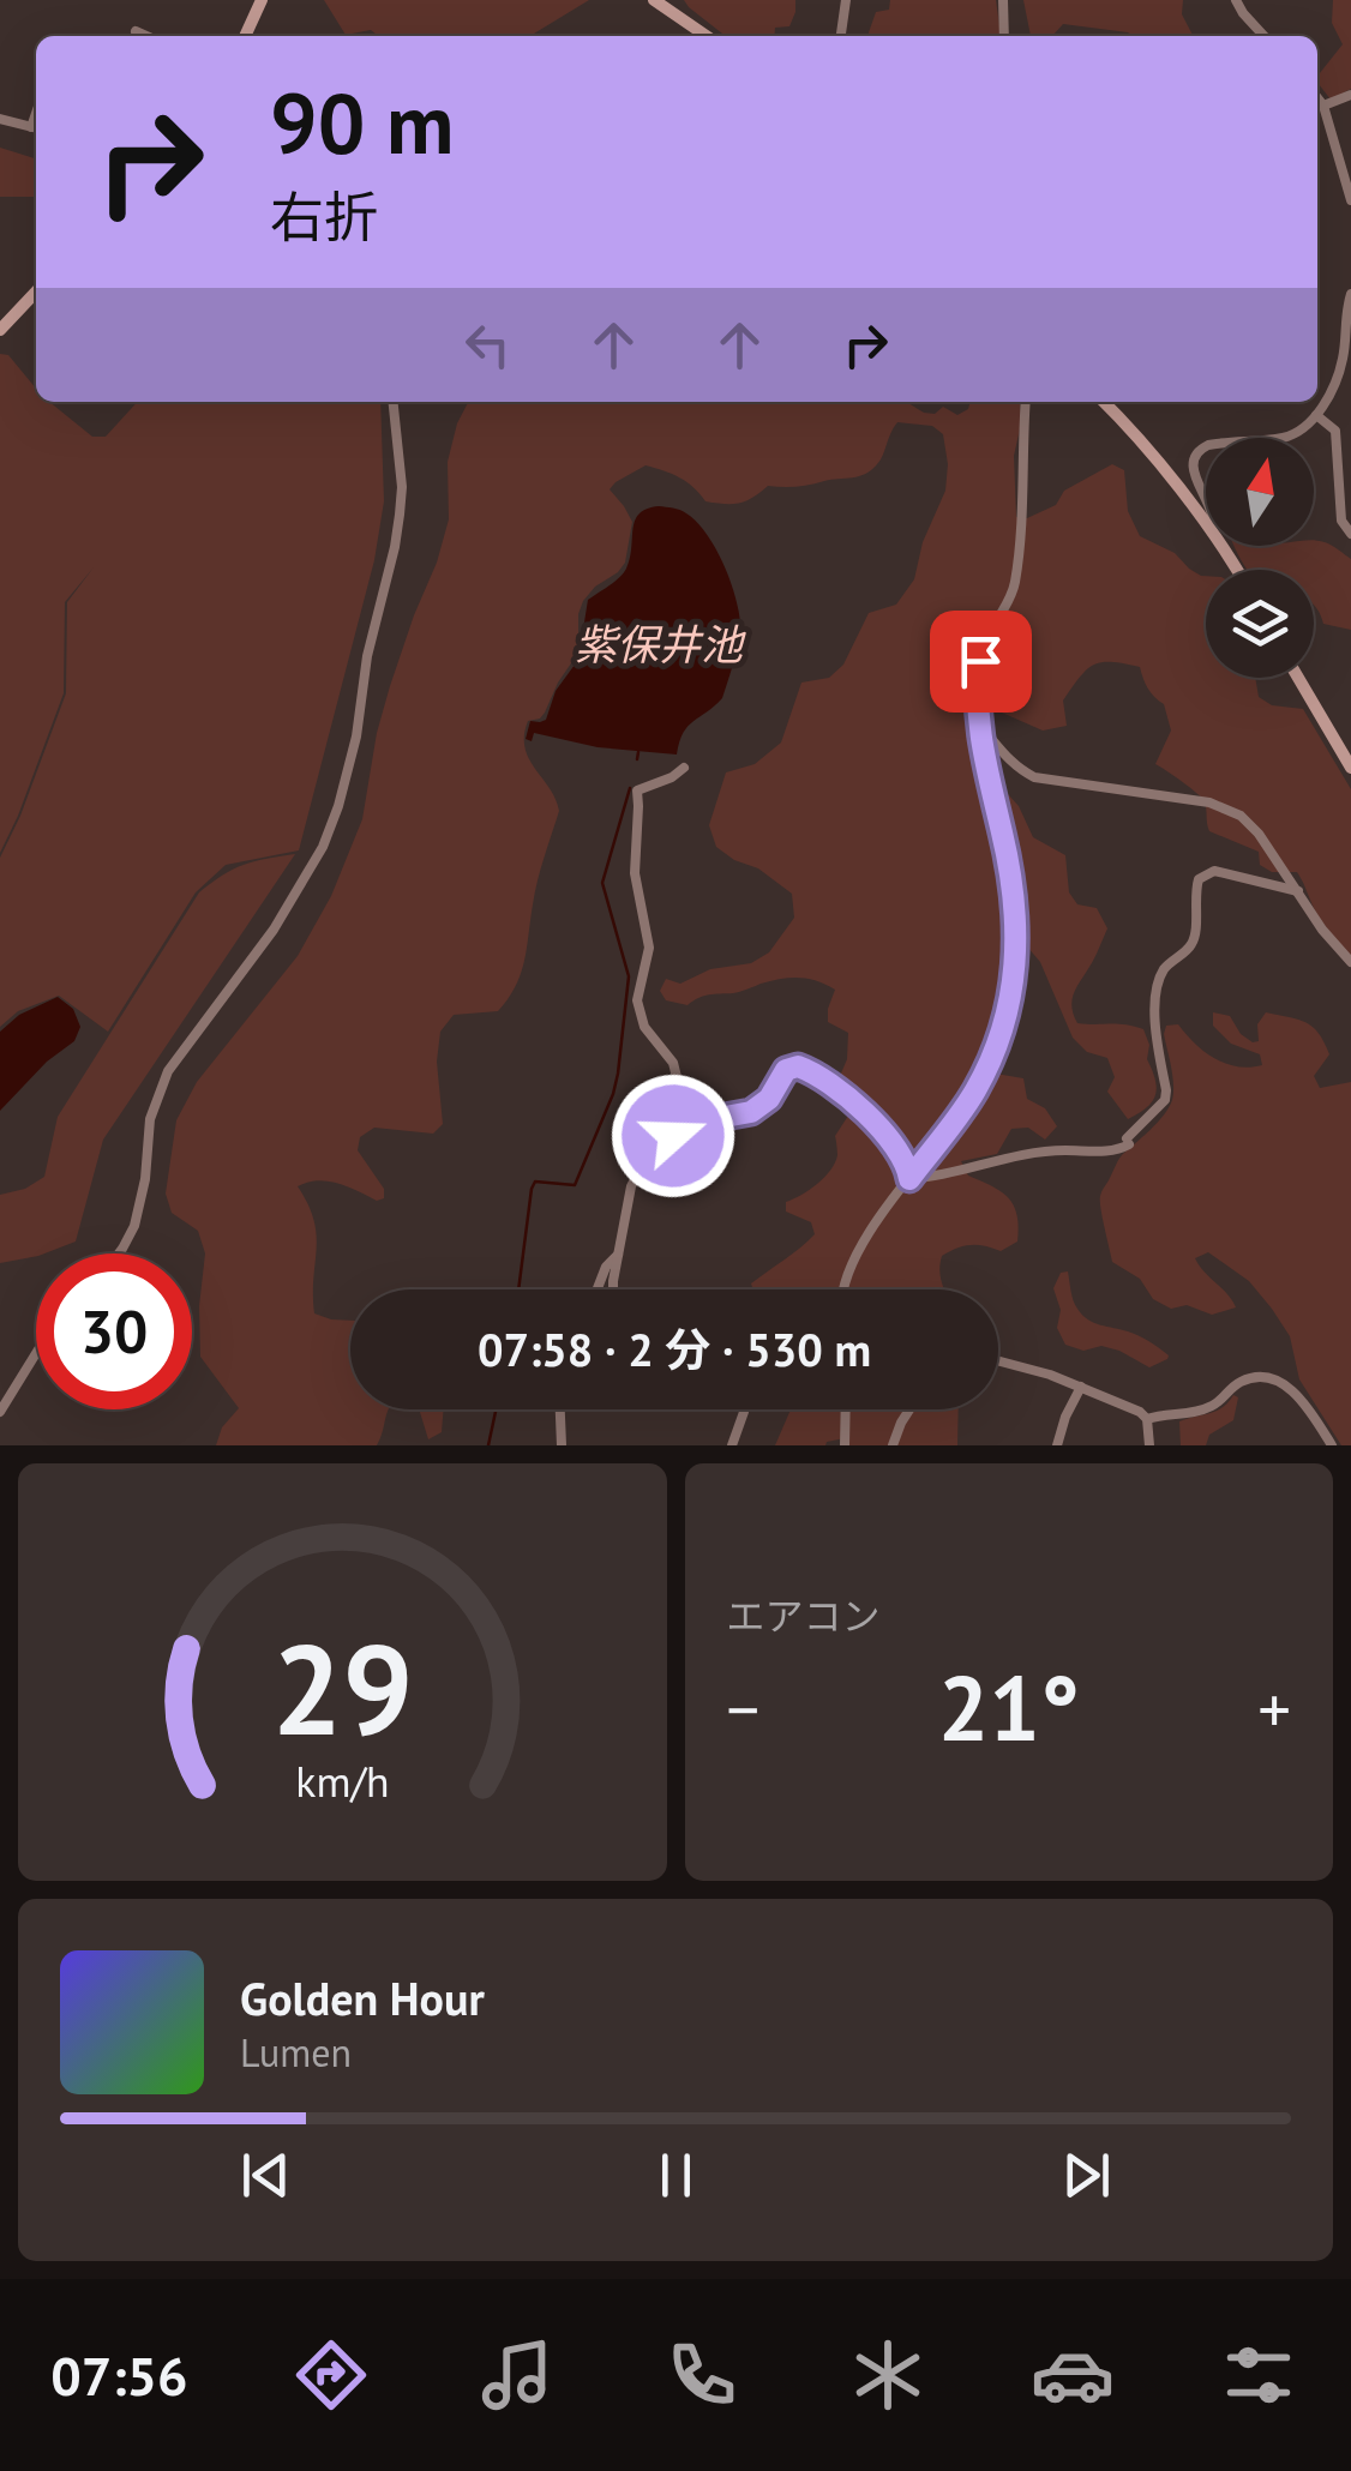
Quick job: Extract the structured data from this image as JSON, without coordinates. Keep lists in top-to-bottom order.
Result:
{
  "water": ["紫保井池"],
  "north": "top",
  "page": {
    "turn": ["90 m", "右折"],
    "limit": "30",
    "trip": "07:58 · 2 分 · 530 m",
    "tile": "エアコン",
    "heat": ["−", "21°", "+"],
    "song": ["Golden Hour", "Lumen"],
    "tabs": "07:56",
    "gauge": ["29", "km/h"]
  }
}
